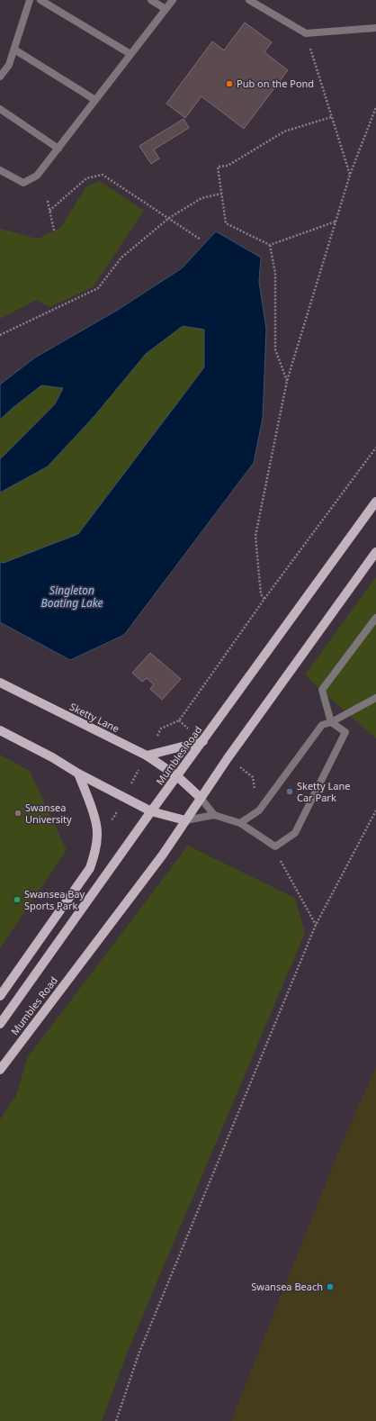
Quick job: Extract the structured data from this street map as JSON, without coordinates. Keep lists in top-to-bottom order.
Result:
{
  "streets": {
    "main road": ["Sketty Lane", "Mumbles Road"]
  },
  "crossings": [
    ["Sketty Lane", "Mumbles Road"]
  ],
  "water": ["Singleton Boating Lake"],
  "places": [
    "Pub on the Pond",
    "Sketty Lane Car Park",
    "Swansea University",
    "Swansea Bay Sports Park",
    "Swansea Beach"
  ]
}
